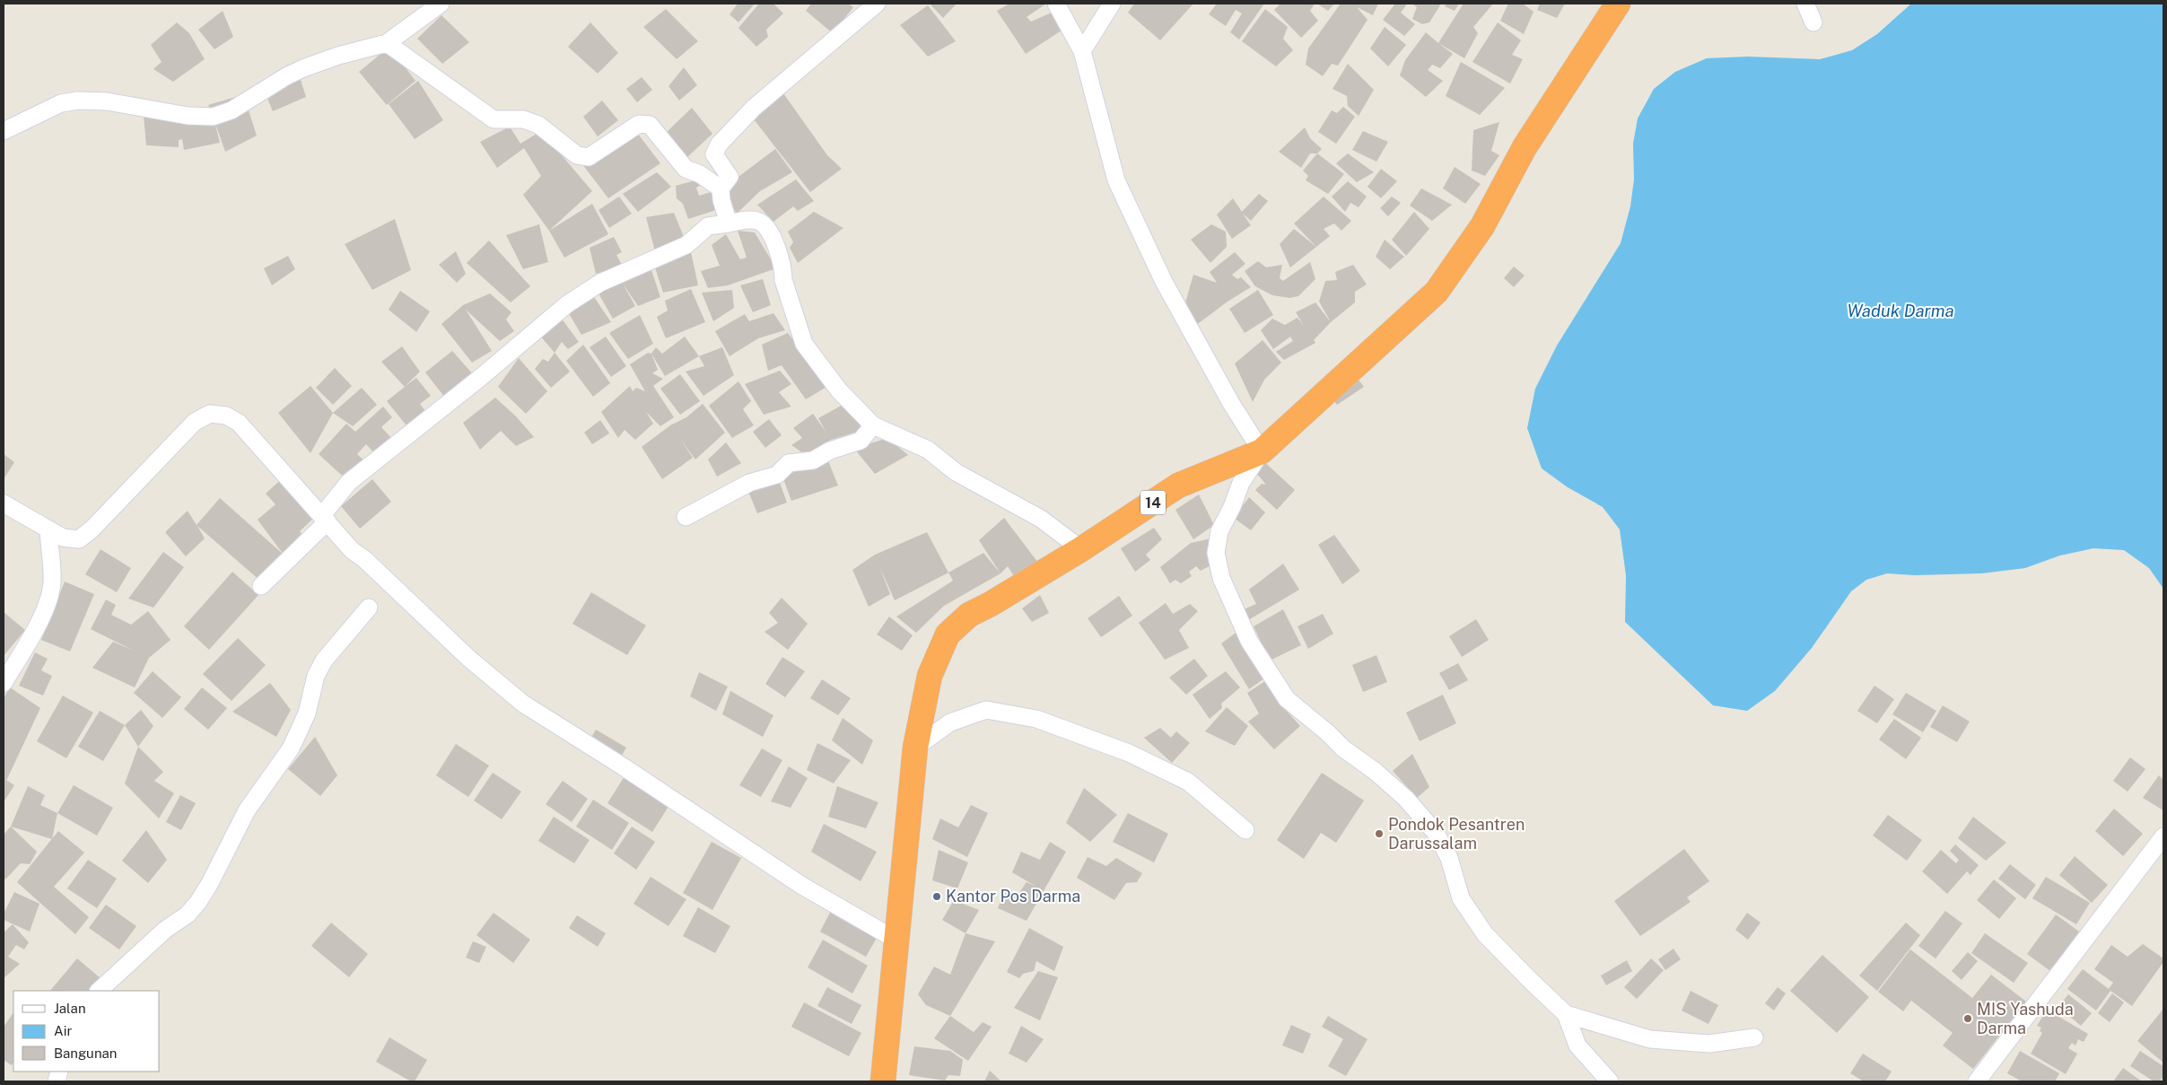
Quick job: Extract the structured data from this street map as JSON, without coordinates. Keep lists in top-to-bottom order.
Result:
{
  "streets": {
    "highway": ["14"]
  },
  "water": ["Waduk Darma"],
  "places": ["Pondok Pesantren Darussalam", "Kantor Pos Darma", "MIS Yashuda Darma"],
  "legend": ["Jalan", "Air", "Bangunan"]
}
